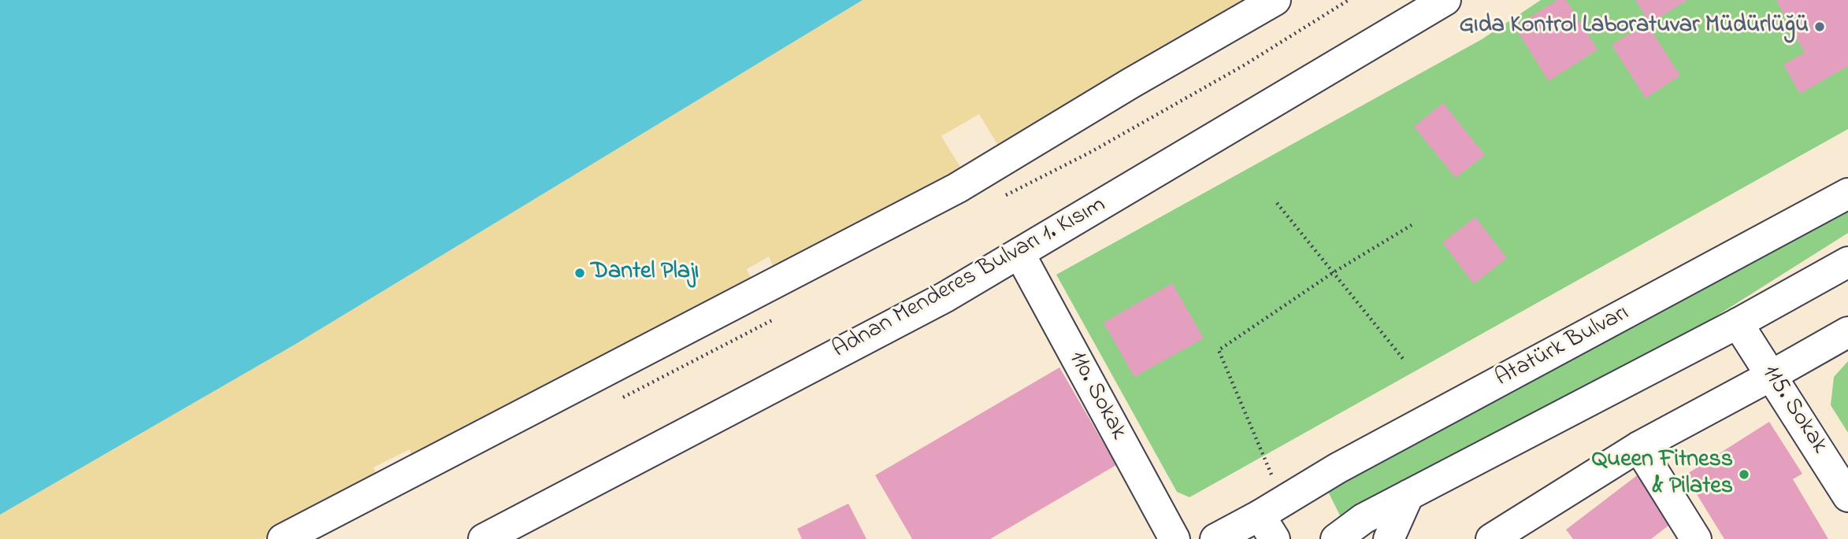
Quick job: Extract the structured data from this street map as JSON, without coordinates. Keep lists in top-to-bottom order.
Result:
{
  "streets": {
    "main road": [
      "Adnan Menderes Bulvarı 1. Kısım",
      "Atatürk Bulvarı",
      "110. Sokak",
      "115. Sokak"
    ]
  },
  "crossings": [
    ["Adnan Menderes Bulvarı 1. Kısım", "110. Sokak"]
  ],
  "places": ["Gıda Kontrol Laboratuvar Müdürlüğü", "Dantel Plajı", "Queen Fitness & Pilates"]
}
